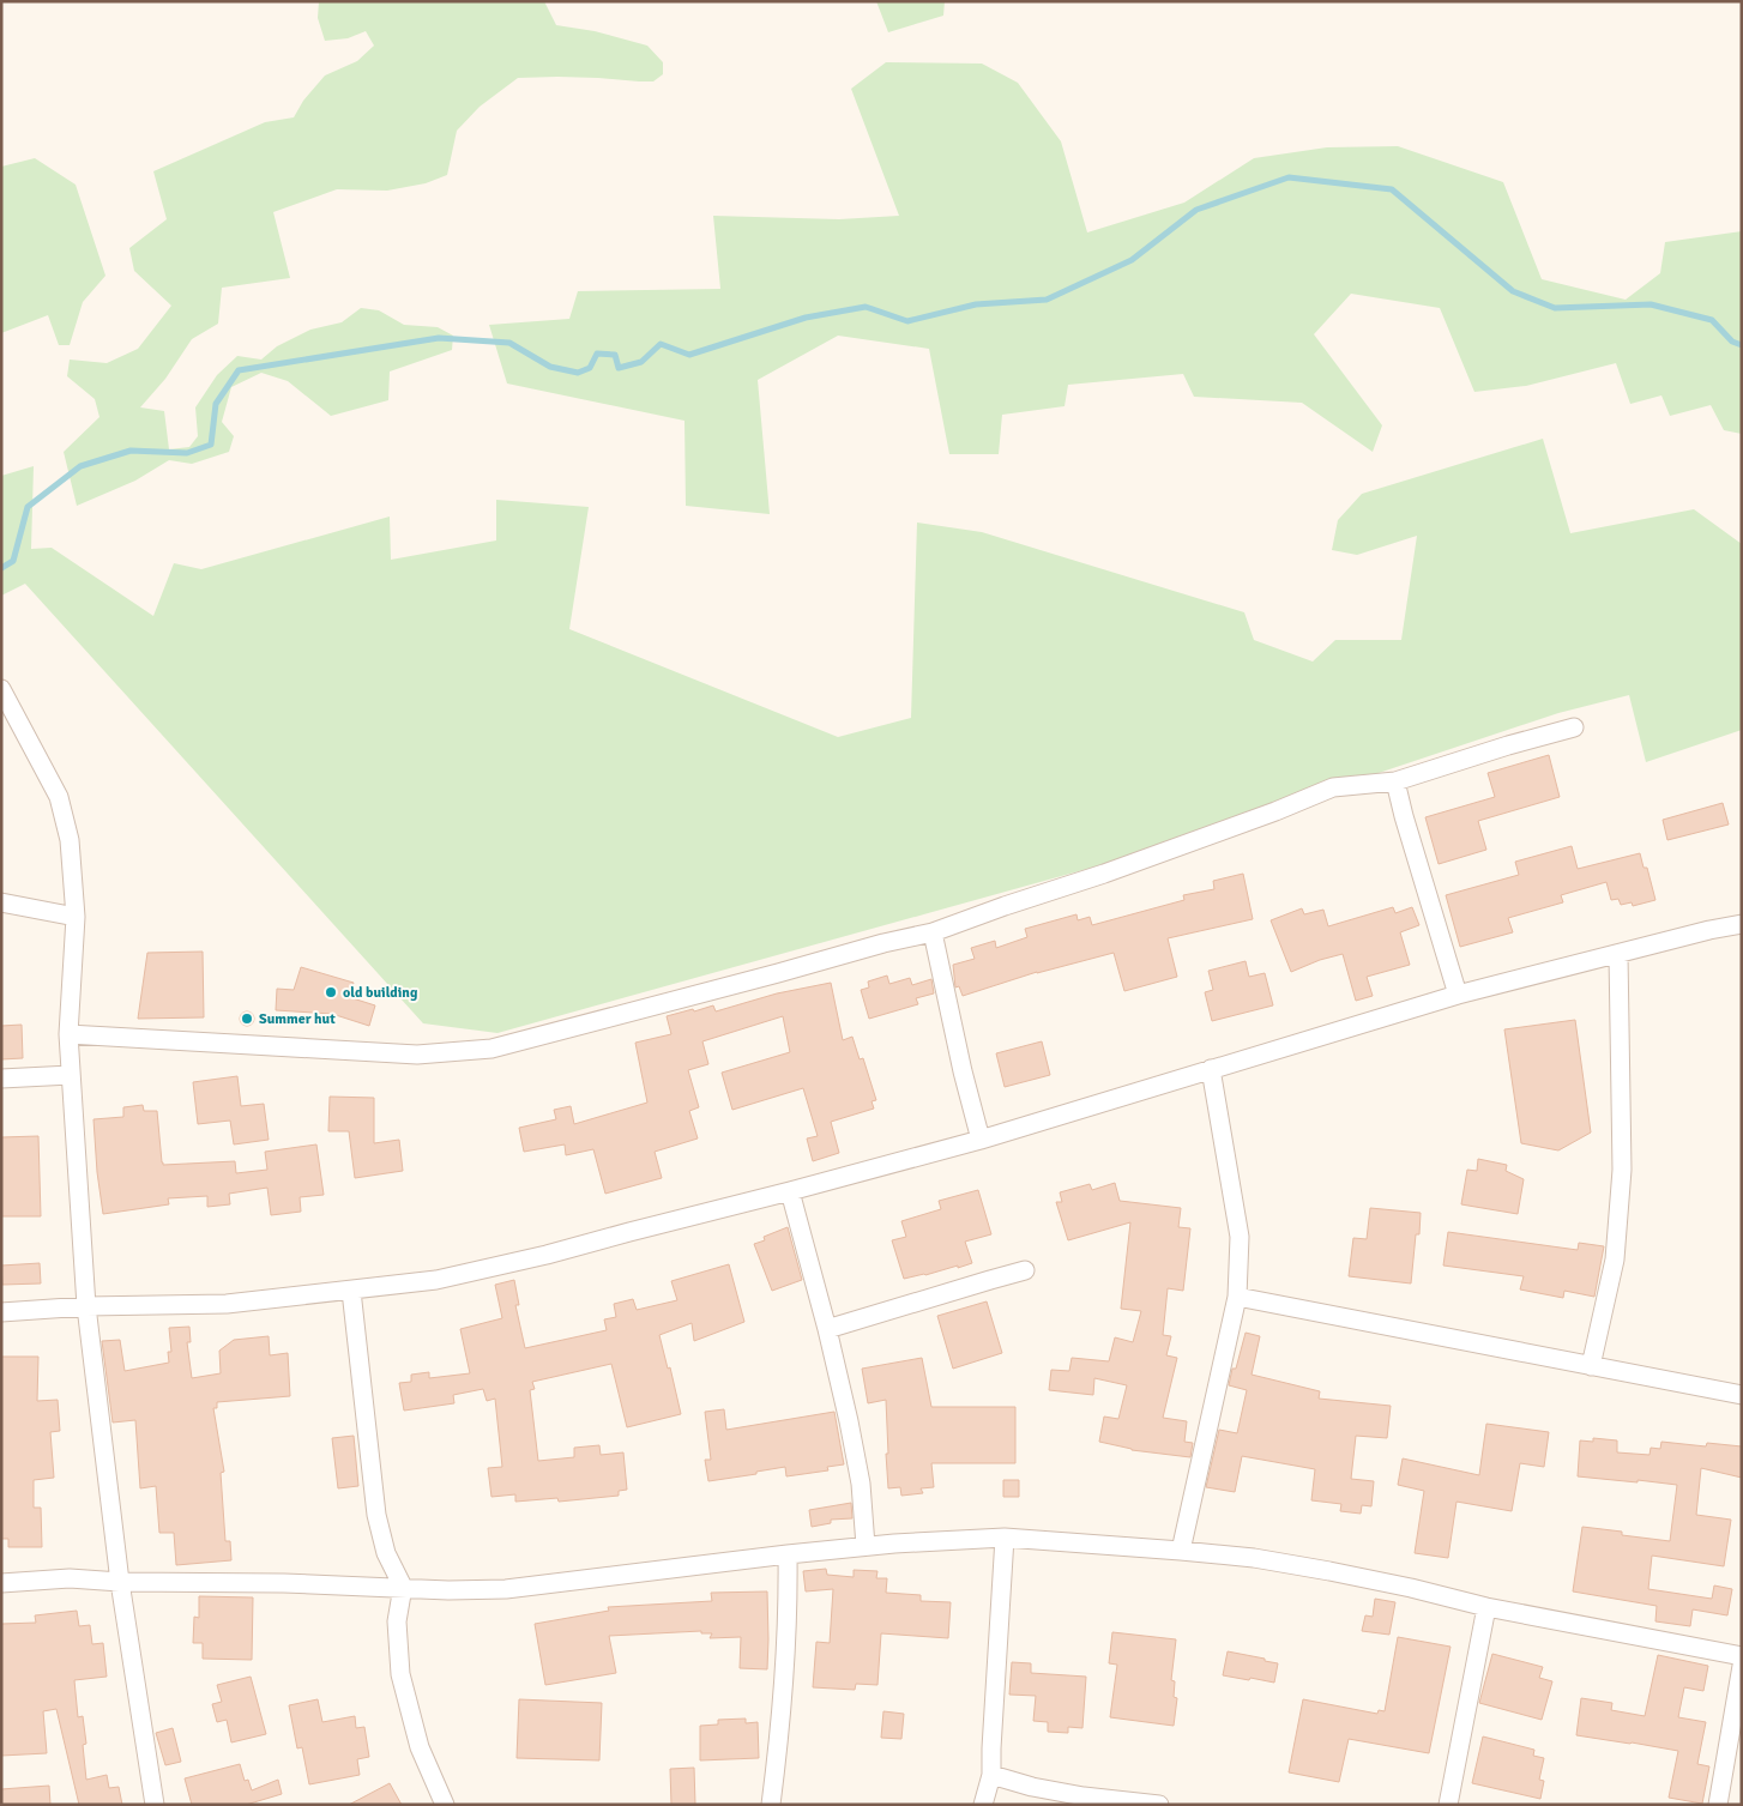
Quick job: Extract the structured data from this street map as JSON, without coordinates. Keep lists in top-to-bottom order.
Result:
{
  "places": ["old building", "Summer hut"]
}
